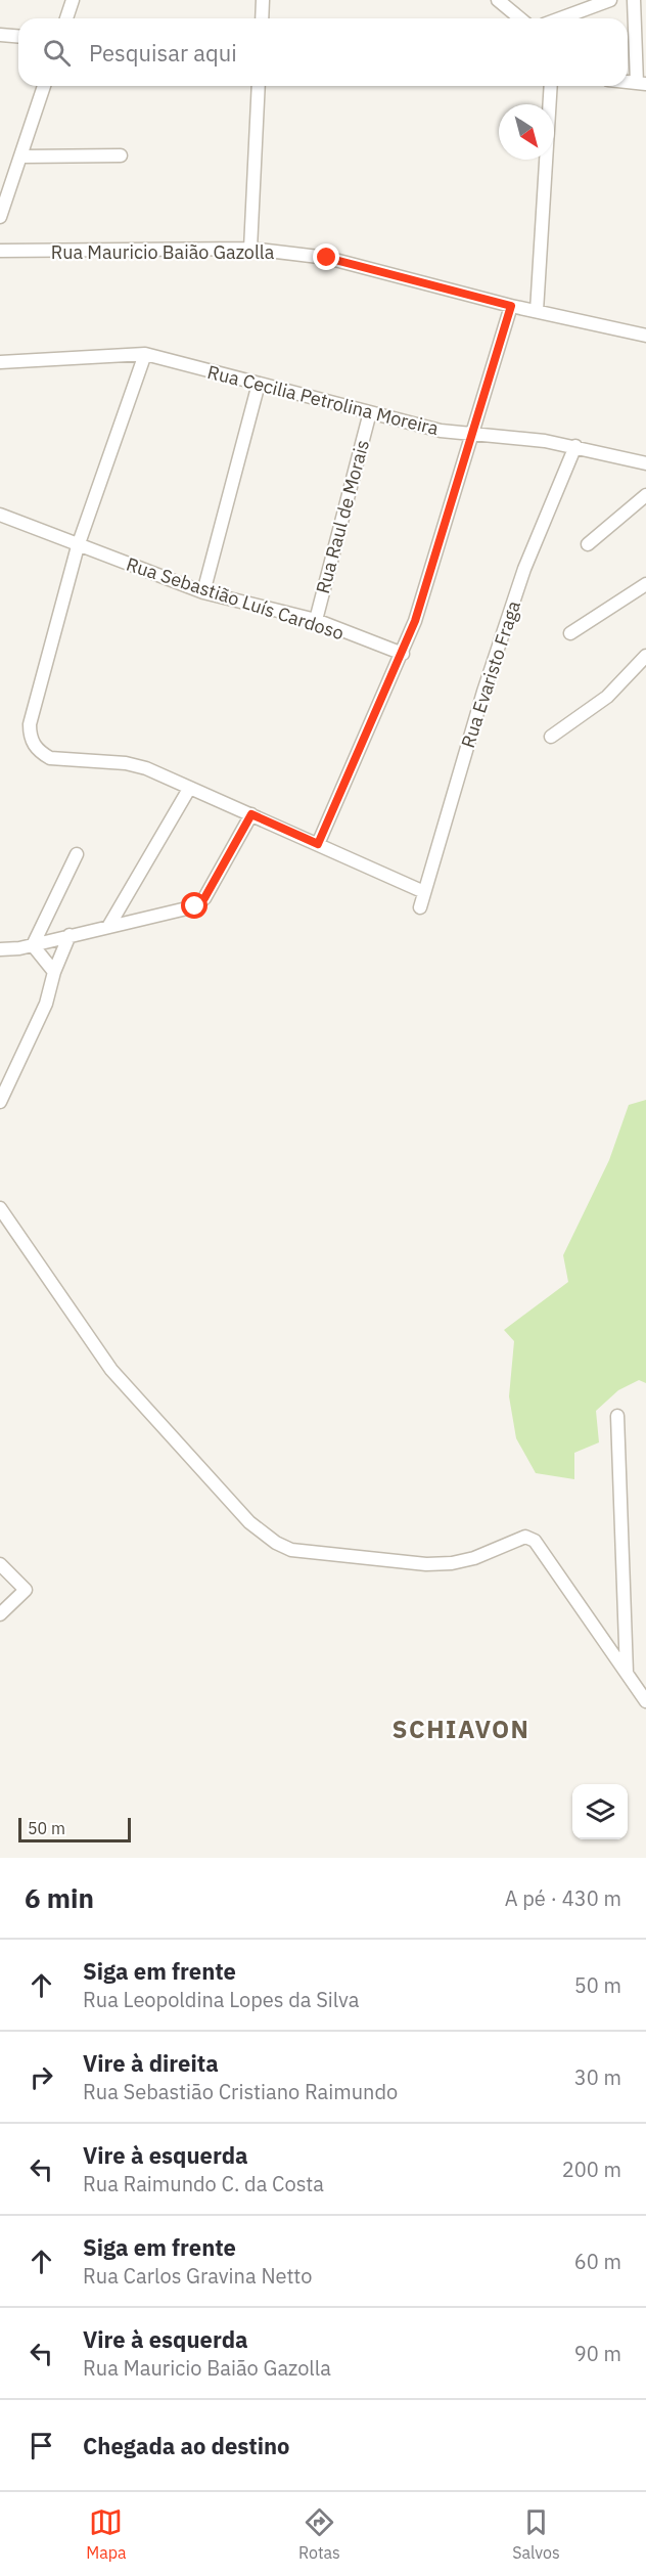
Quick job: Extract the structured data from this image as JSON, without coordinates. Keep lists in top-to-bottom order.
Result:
{
  "streets": {
    "street": [
      "Rua Mauricio Baião Gazolla",
      "Rua Cecilia Petrolina Moreira",
      "Rua Raul de Morais",
      "Rua Sebastião Luís Cardoso",
      "Rua Evaristo Fraga"
    ]
  },
  "crossings": [
    ["Rua Cecilia Petrolina Moreira", "Rua Raul de Morais"],
    ["Rua Cecilia Petrolina Moreira", "Rua Evaristo Fraga"],
    ["Rua Raul de Morais", "Rua Sebastião Luís Cardoso"]
  ],
  "districts": ["SCHIAVON"],
  "scale_bar": "50 m",
  "north": "bottom right",
  "page": {
    "search": "Pesquisar aqui",
    "scale": "50 m",
    "heading": ["6 min", "A pé · 430 m"],
    "list": [
      ["Siga em frente", "Rua Leopoldina Lopes da Silva", "50 m"],
      ["Vire à direita", "Rua Sebastião Cristiano Raimundo", "30 m"],
      ["Vire à esquerda", "Rua Raimundo C. da Costa", "200 m"],
      ["Siga em frente", "Rua Carlos Gravina Netto", "60 m"],
      ["Vire à esquerda", "Rua Mauricio Baião Gazolla", "90 m"],
      "Chegada ao destino"
    ],
    "nav": ["Mapa", "Rotas", "Salvos"]
  }
}
